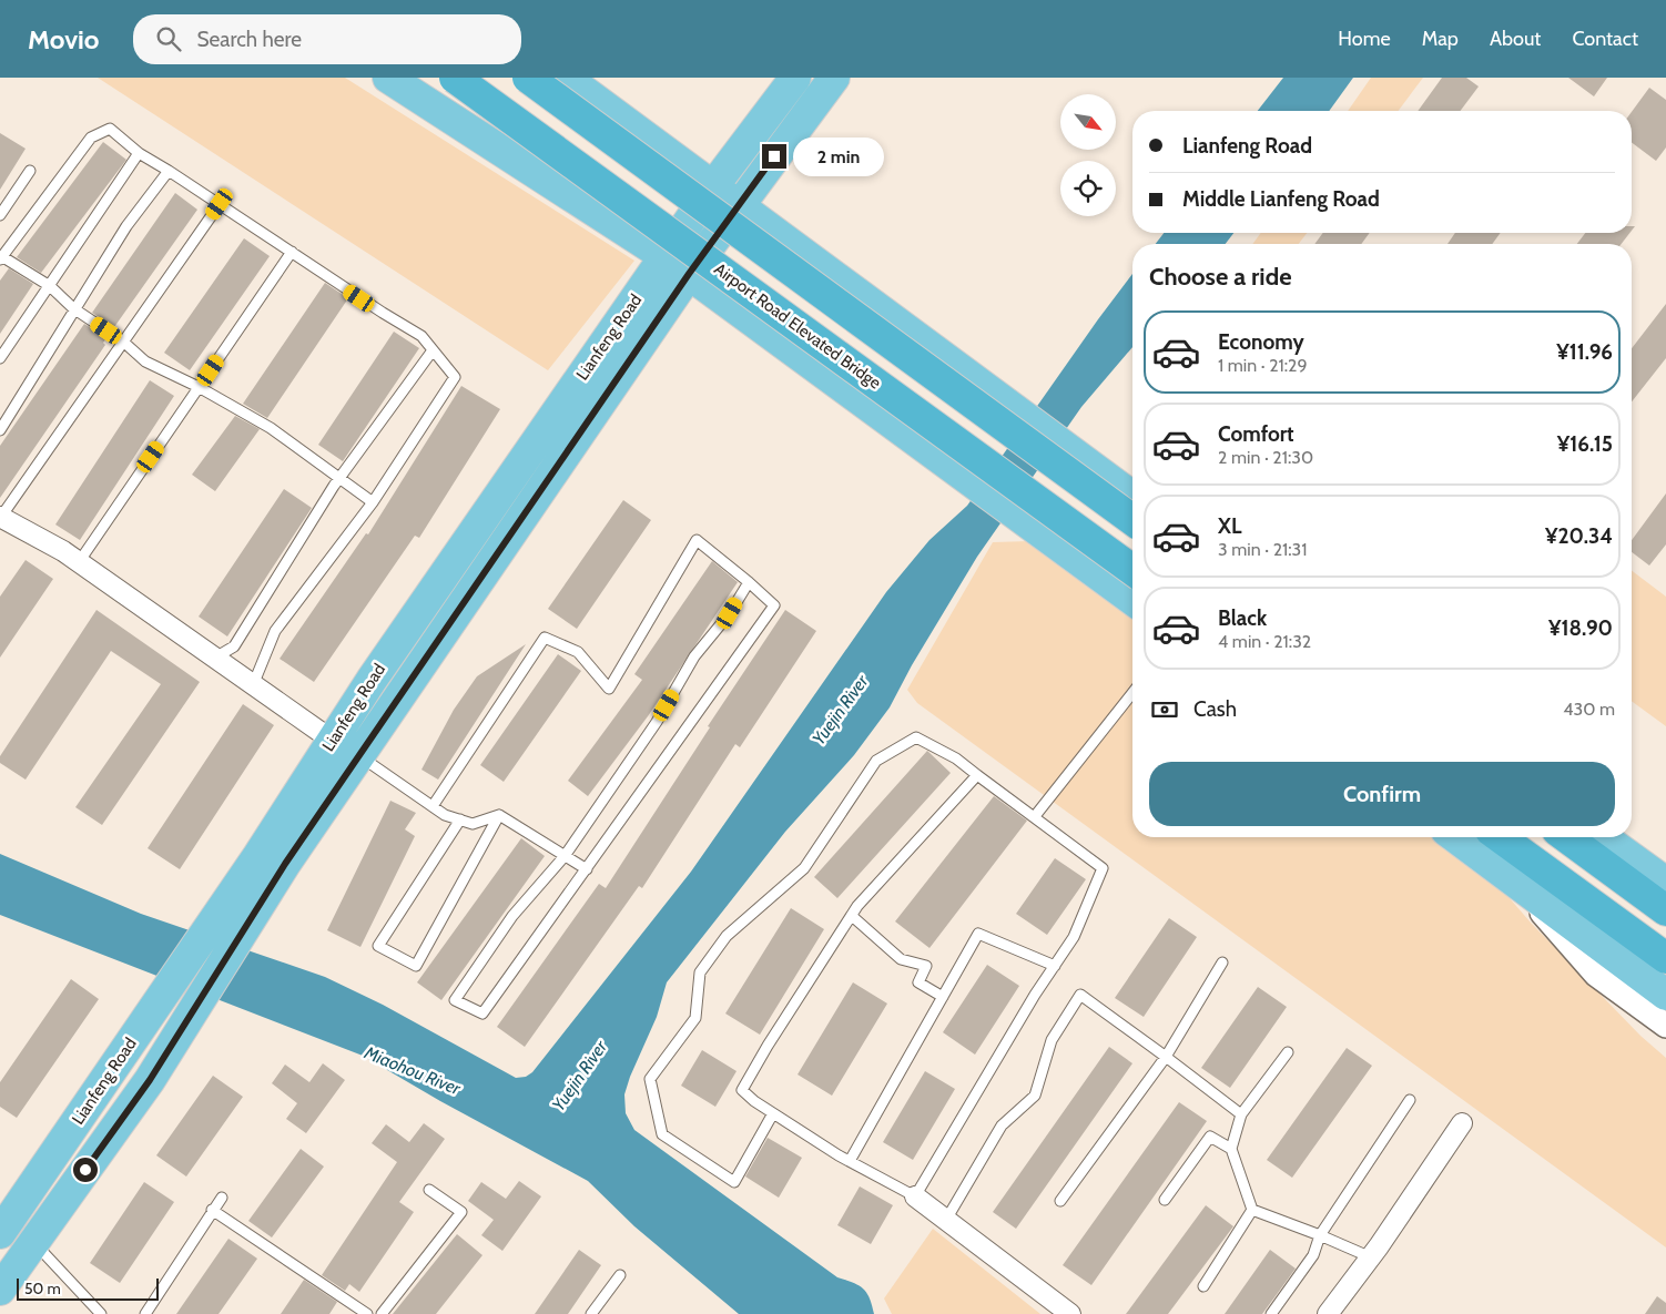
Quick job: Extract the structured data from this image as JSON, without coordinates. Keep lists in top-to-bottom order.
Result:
{
  "streets": {
    "highway": ["Airport Road Elevated Bridge"],
    "main road": ["Lianfeng Road"]
  },
  "water": ["Yuejin River", "Miaohou River"],
  "scale_bar": "50 m",
  "north": "bottom right",
  "page": {
    "header": "Movio",
    "search": "Search here",
    "nav": [
      "Home",
      "Map",
      "About",
      "Contact"
    ],
    "banner": ["Lianfeng Road", "Middle Lianfeng Road"],
    "bubble": "2 min",
    "heading": "Choose a ride",
    "list": [
      {
        "name": "Economy",
        "note": "1 min · 21:29",
        "value": "¥11.96"
      },
      {
        "name": "Comfort",
        "note": "2 min · 21:30",
        "value": "¥16.15"
      },
      {
        "name": "XL",
        "note": "3 min · 21:31",
        "value": "¥20.34"
      },
      {
        "name": "Black",
        "note": "4 min · 21:32",
        "value": "¥18.90"
      }
    ],
    "pay": ["Cash", "430 m"],
    "buttons": "Confirm",
    "scale": "50 m"
  }
}
